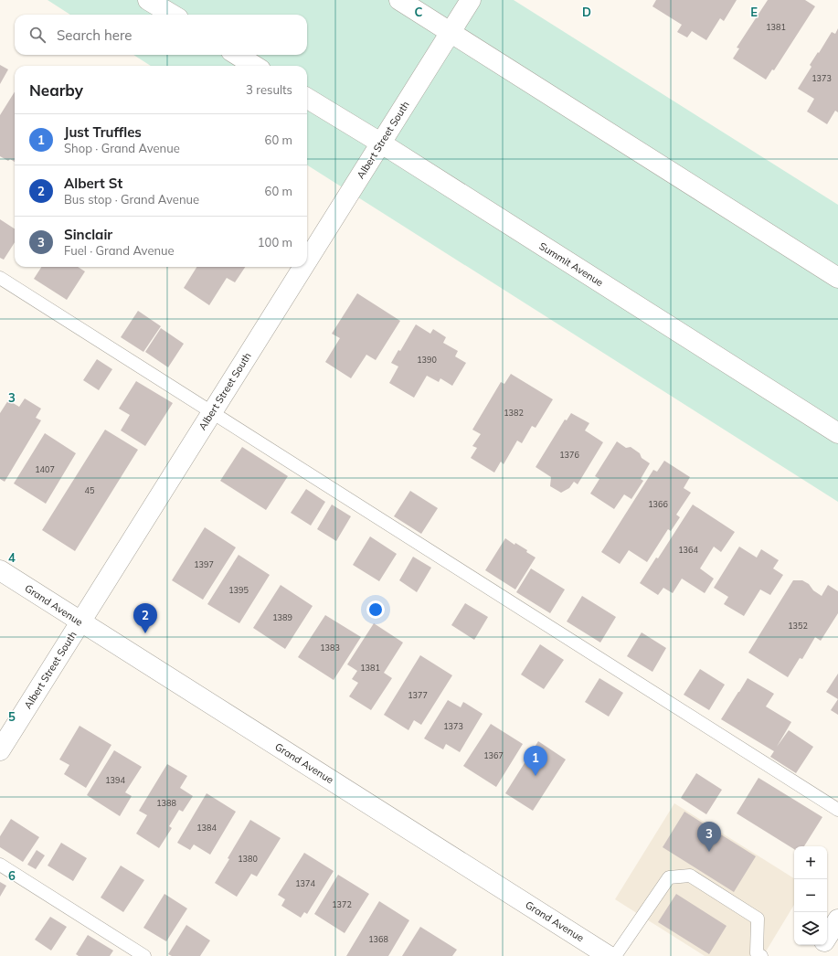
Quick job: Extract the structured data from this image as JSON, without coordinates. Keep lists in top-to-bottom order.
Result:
{
  "streets": {
    "street": ["Albert Street South", "Summit Avenue", "Grand Avenue"]
  },
  "crossings": [
    ["Albert Street South", "Summit Avenue"],
    ["Albert Street South", "Grand Avenue"]
  ],
  "house_numbers": [
    "1381",
    "1373",
    "1390",
    "1382",
    "1376",
    "1407",
    "45",
    "1366",
    "1364",
    "1397",
    "1395",
    "1389",
    "1352",
    "1383",
    "1381",
    "1377",
    "1373",
    "1367",
    "1394",
    "1388",
    "1384",
    "1380",
    "1374",
    "1372",
    "1368"
  ],
  "page": {
    "search": "Search here",
    "heading": ["Nearby", "3 results"],
    "list": [
      {
        "mark": "1",
        "name": "Just Truffles",
        "note": "Shop · Grand Avenue",
        "value": "60 m"
      },
      {
        "mark": "2",
        "name": "Albert St",
        "note": "Bus stop · Grand Avenue",
        "value": "60 m"
      },
      {
        "mark": "3",
        "name": "Sinclair",
        "note": "Fuel · Grand Avenue",
        "value": "100 m"
      }
    ],
    "pins": ["2", "1", "3"],
    "map_buttons": ["+", "−"]
  },
  "grid": {
    "columns": ["C", "D", "E"],
    "rows": [
      "3",
      "4",
      "5",
      "6"
    ]
  }
}
